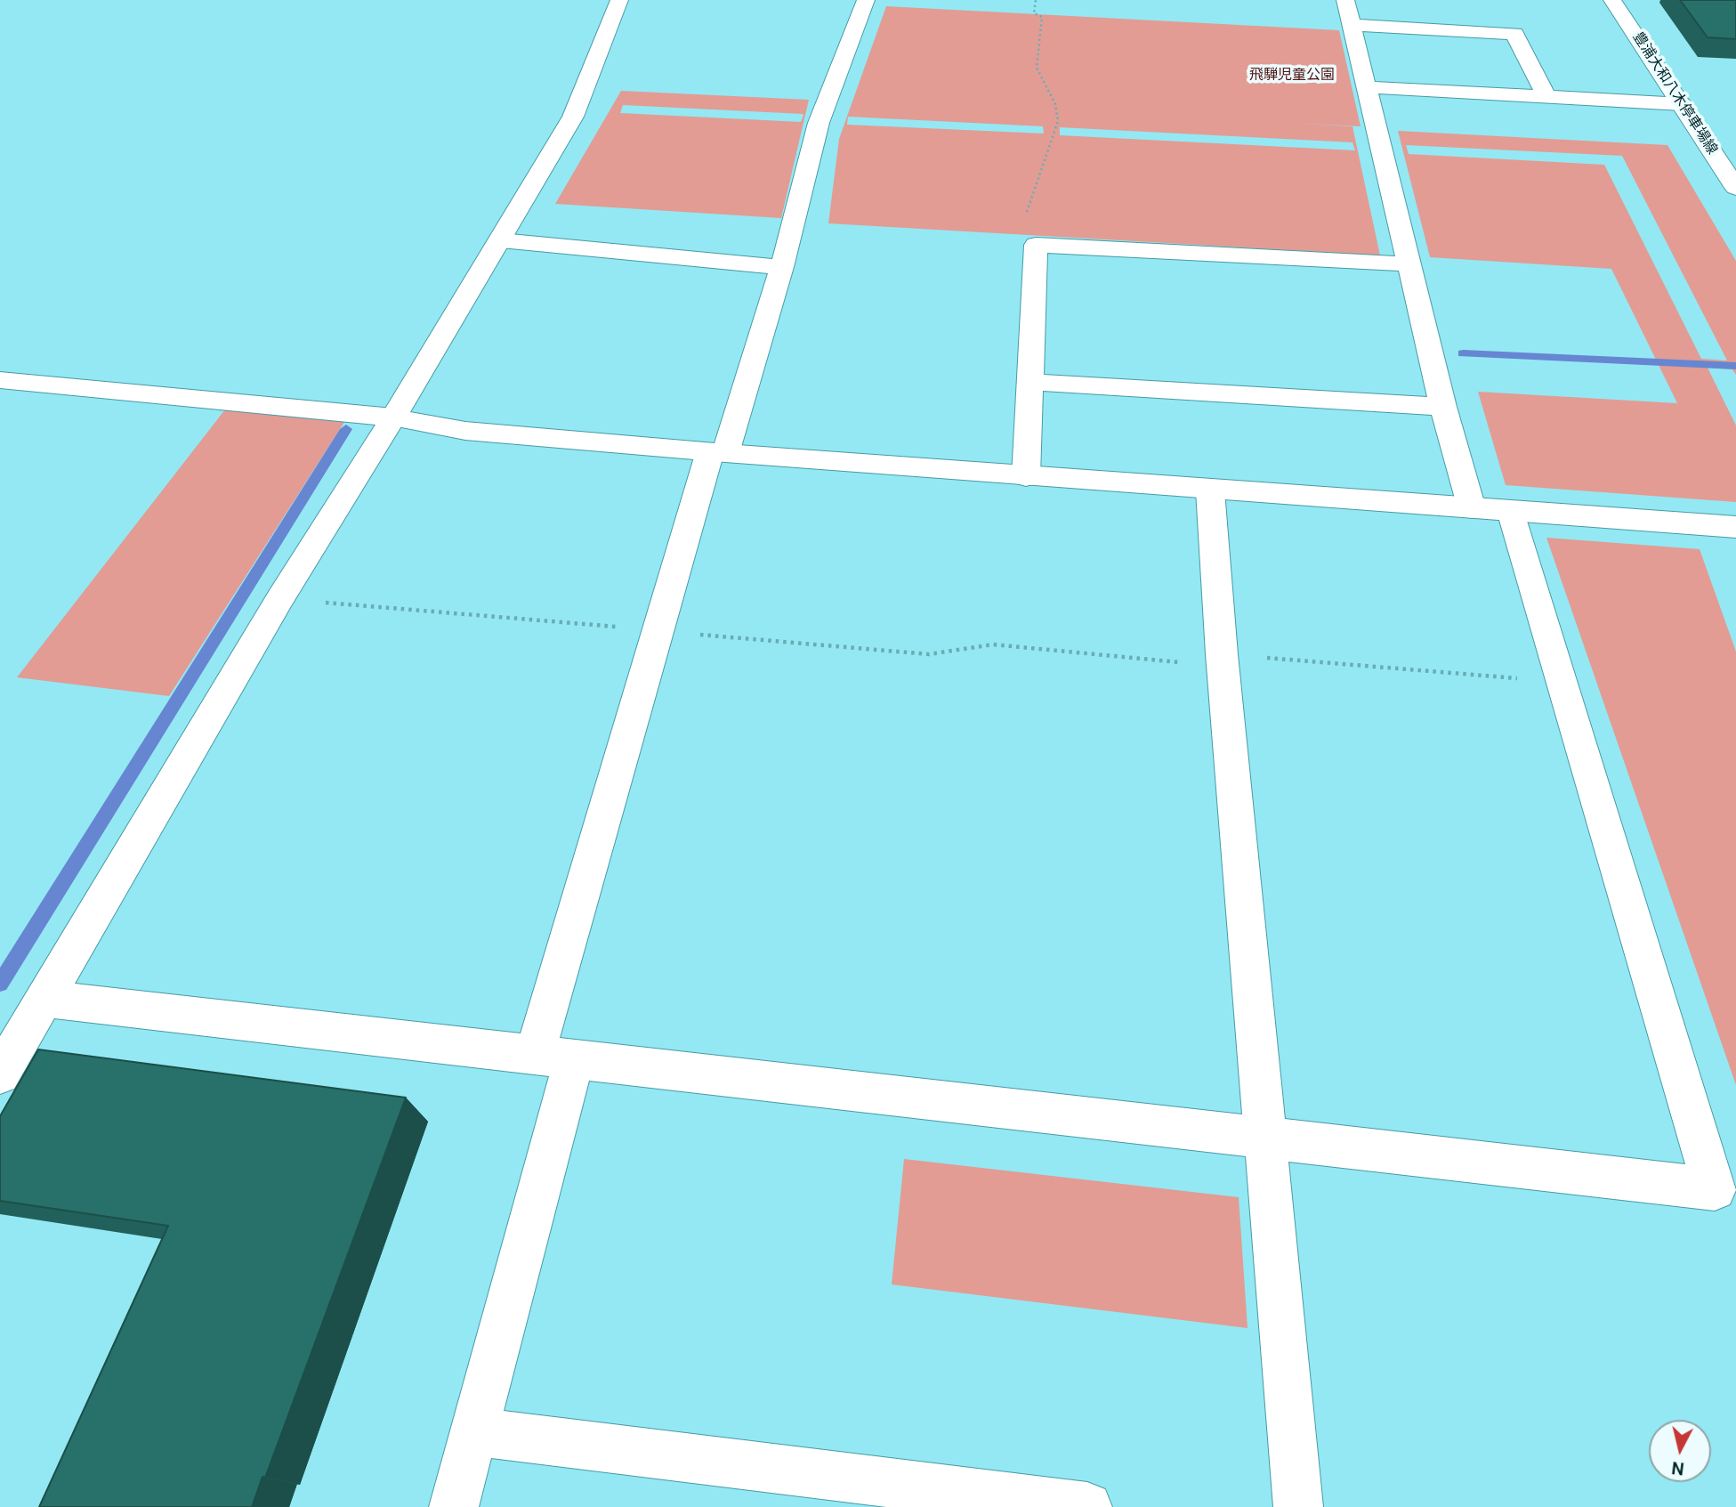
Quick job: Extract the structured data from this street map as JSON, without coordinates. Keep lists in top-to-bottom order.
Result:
{
  "streets": {
    "street": ["豊浦大和八木停車場線"]
  },
  "parks": ["飛騨児童公園"],
  "north": "bottom"
}
